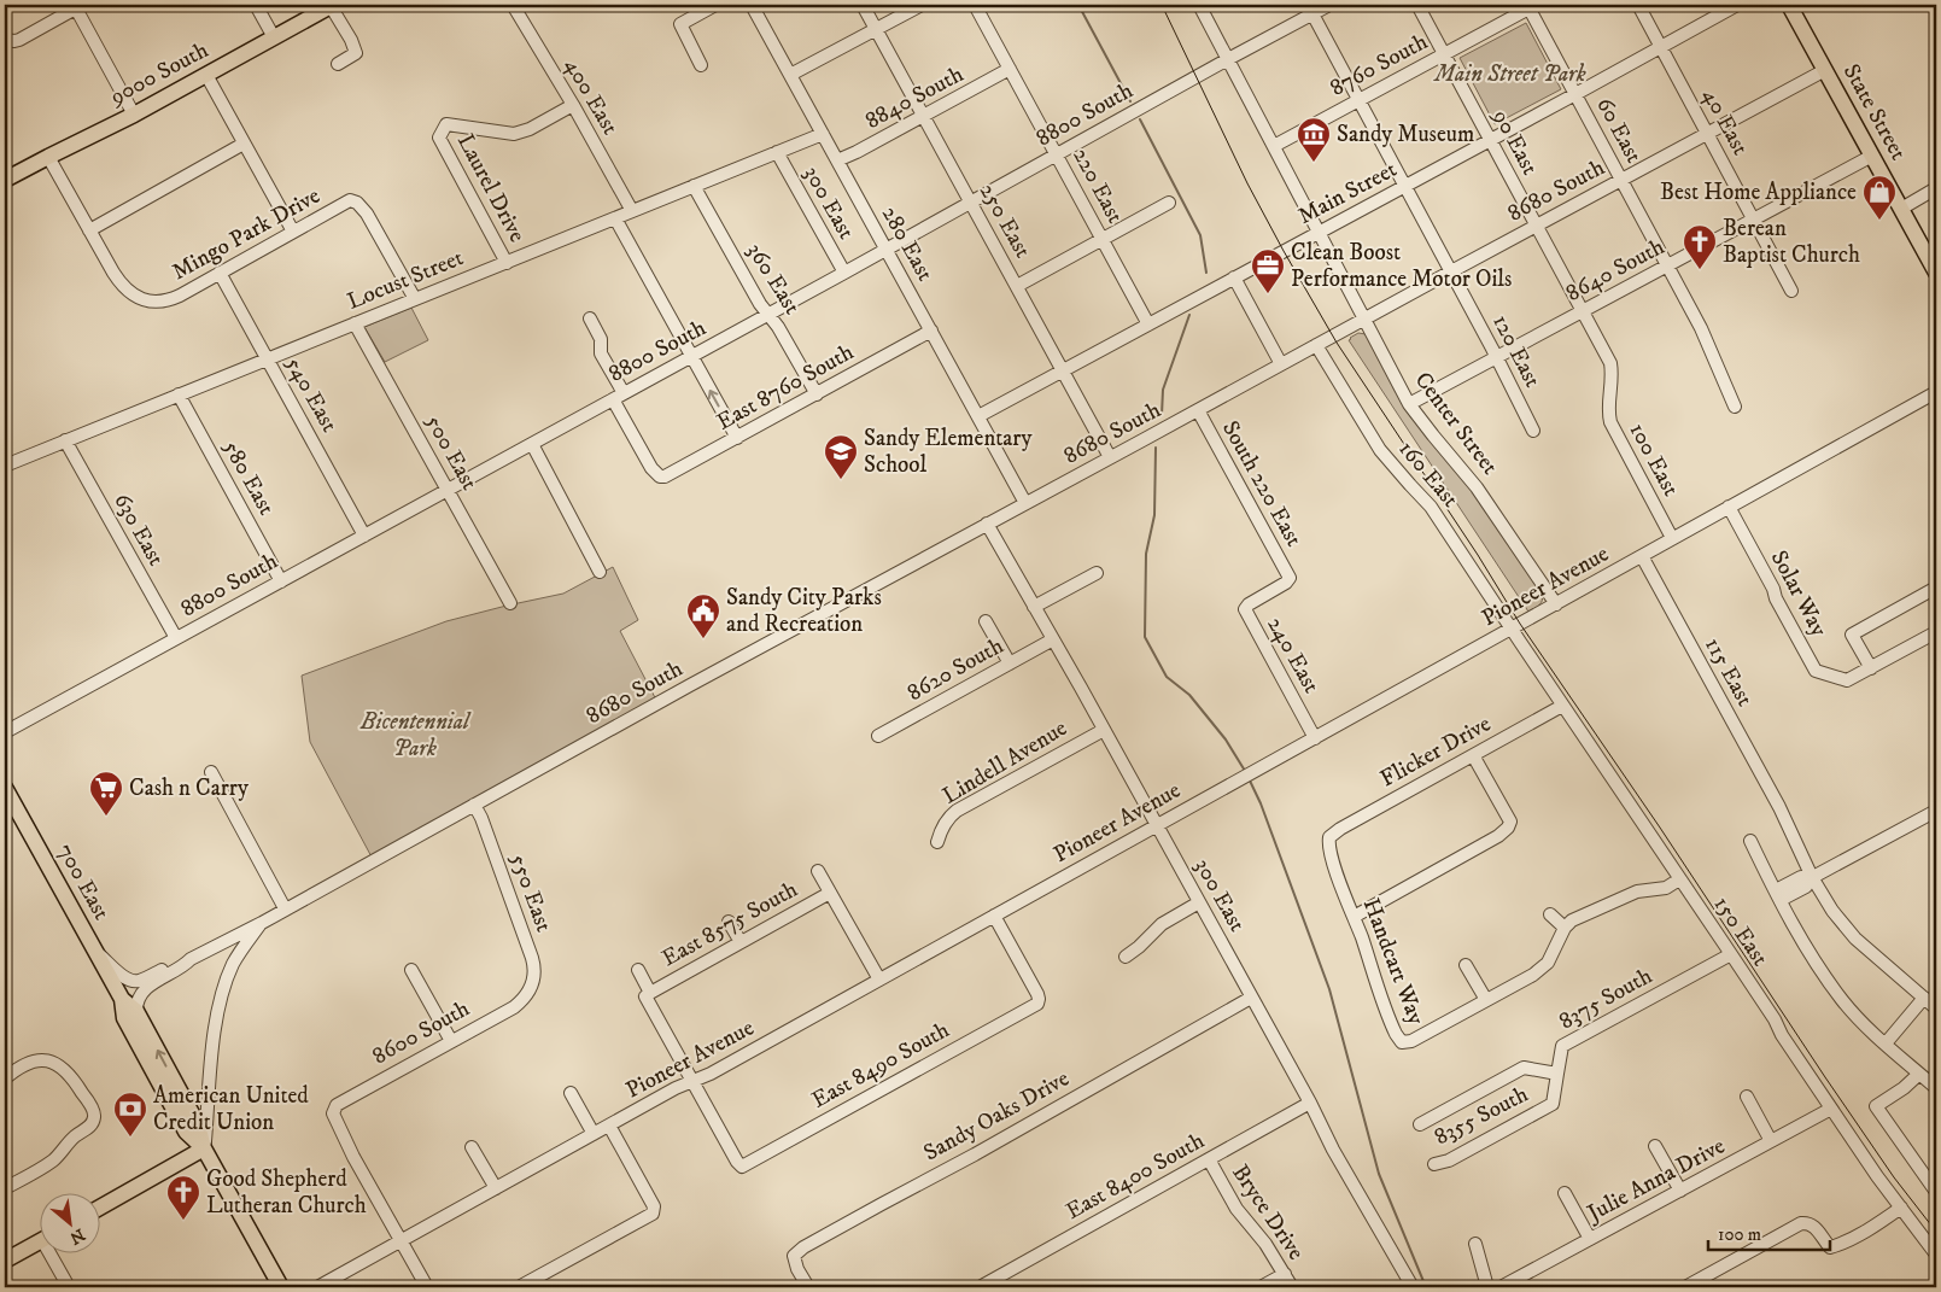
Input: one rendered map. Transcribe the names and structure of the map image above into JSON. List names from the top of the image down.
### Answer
{
  "streets": {
    "main road": ["9000 South", "State Street", "700 East"],
    "street": [
      "8760 South",
      "400 East",
      "8840 South",
      "8800 South",
      "40 East",
      "60 East",
      "90 East",
      "220 East",
      "Laurel Drive",
      "8680 South",
      "Main Street",
      "300 East",
      "250 East",
      "Mingo Park Drive",
      "280 East",
      "8640 South",
      "360 East",
      "Locust Street",
      "120 East",
      "East 8760 South",
      "540 East",
      "Center Street",
      "500 East",
      "100 East",
      "160 East",
      "580 East",
      "South 220 East",
      "630 East",
      "Pioneer Avenue",
      "Solar Way",
      "240 East",
      "8620 South",
      "115 East",
      "Flicker Drive",
      "Lindell Avenue",
      "550 East",
      "East 8575 South",
      "150 East",
      "Handcart Way",
      "8375 South",
      "8600 South",
      "East 8490 South",
      "Sandy Oaks Drive",
      "8355 South",
      "East 8400 South",
      "Julie Anna Drive",
      "Bryce Drive"
    ]
  },
  "crossings": [
    ["8760 South", "60 East"],
    ["8760 South", "90 East"],
    ["8760 South", "120 East"],
    ["8760 South", "Center Street"],
    ["9000 South", "Mingo Park Drive"],
    ["400 East", "Laurel Drive"],
    ["400 East", "Locust Street"],
    ["8840 South", "220 East"],
    ["8840 South", "250 East"],
    ["8840 South", "280 East"],
    ["State Street", "8680 South"],
    ["State Street", "8640 South"],
    ["8800 South", "220 East"],
    ["8800 South", "300 East"],
    ["8800 South", "250 East"],
    ["8800 South", "280 East"],
    ["8800 South", "360 East"],
    ["8800 South", "120 East"],
    ["8800 South", "East 8760 South"],
    ["8800 South", "540 East"],
    ["8800 South", "Center Street"],
    ["8800 South", "500 East"],
    ["8800 South", "580 East"],
    ["8800 South", "630 East"],
    ["40 East", "8680 South"],
    ["40 East", "Main Street"],
    ["40 East", "8640 South"],
    ["60 East", "8680 South"],
    ["60 East", "Main Street"],
    ["60 East", "8640 South"],
    ["90 East", "8680 South"],
    ["90 East", "Main Street"],
    ["90 East", "8640 South"],
    ["90 East", "100 East"],
    ["220 East", "Main Street"],
    ["Laurel Drive", "Locust Street"],
    ["8680 South", "300 East"],
    ["8680 South", "250 East"],
    ["8680 South", "280 East"],
    ["8680 South", "120 East"],
    ["8680 South", "Center Street"],
    ["8680 South", "160 East"],
    ["8680 South", "South 220 East"],
    ["8680 South", "550 East"],
    ["Main Street", "250 East"],
    ["Main Street", "280 East"],
    ["Main Street", "120 East"],
    ["Main Street", "Center Street"],
    ["300 East", "Locust Street"],
    ["300 East", "Pioneer Avenue"],
    ["300 East", "8620 South"],
    ["300 East", "Lindell Avenue"],
    ["300 East", "Sandy Oaks Drive"],
    ["300 East", "East 8400 South"],
    ["Mingo Park Drive", "Locust Street"],
    ["Mingo Park Drive", "540 East"],
    ["280 East", "Locust Street"],
    ["280 East", "East 8760 South"],
    ["8640 South", "120 East"],
    ["8640 South", "Center Street"],
    ["360 East", "Locust Street"],
    ["360 East", "East 8760 South"],
    ["Locust Street", "540 East"],
    ["Locust Street", "500 East"],
    ["Locust Street", "580 East"],
    ["Locust Street", "630 East"],
    ["Center Street", "Pioneer Avenue"],
    ["100 East", "Pioneer Avenue"],
    ["160 East", "Pioneer Avenue"],
    ["160 East", "150 East"],
    ["South 220 East", "240 East"],
    ["Pioneer Avenue", "Solar Way"],
    ["Pioneer Avenue", "240 East"],
    ["Pioneer Avenue", "115 East"],
    ["Pioneer Avenue", "150 East"],
    ["Pioneer Avenue", "8600 South"],
    ["Pioneer Avenue", "East 8490 South"],
    ["Flicker Drive", "150 East"],
    ["Flicker Drive", "Handcart Way"],
    ["550 East", "8600 South"],
    ["150 East", "8375 South"],
    ["150 East", "Julie Anna Drive"],
    ["8375 South", "8355 South"],
    ["East 8400 South", "Bryce Drive"]
  ],
  "parks": ["Main Street Park", "Bicentennial Park"],
  "places": {
    "museum": ["Sandy Museum"],
    "shop": ["Best Home Appliance"],
    "church": ["Berean Baptist Church", "Good Shepherd Lutheran Church"],
    "office": ["Clean Boost Performance Motor Oils"],
    "school or university": ["Sandy Elementary School"],
    "public building": ["Sandy City Parks and Recreation"],
    "supermarket": ["Cash n Carry"],
    "bank": ["American United Credit Union"]
  },
  "scale_bar": "100 m",
  "north": "bottom right"
}
